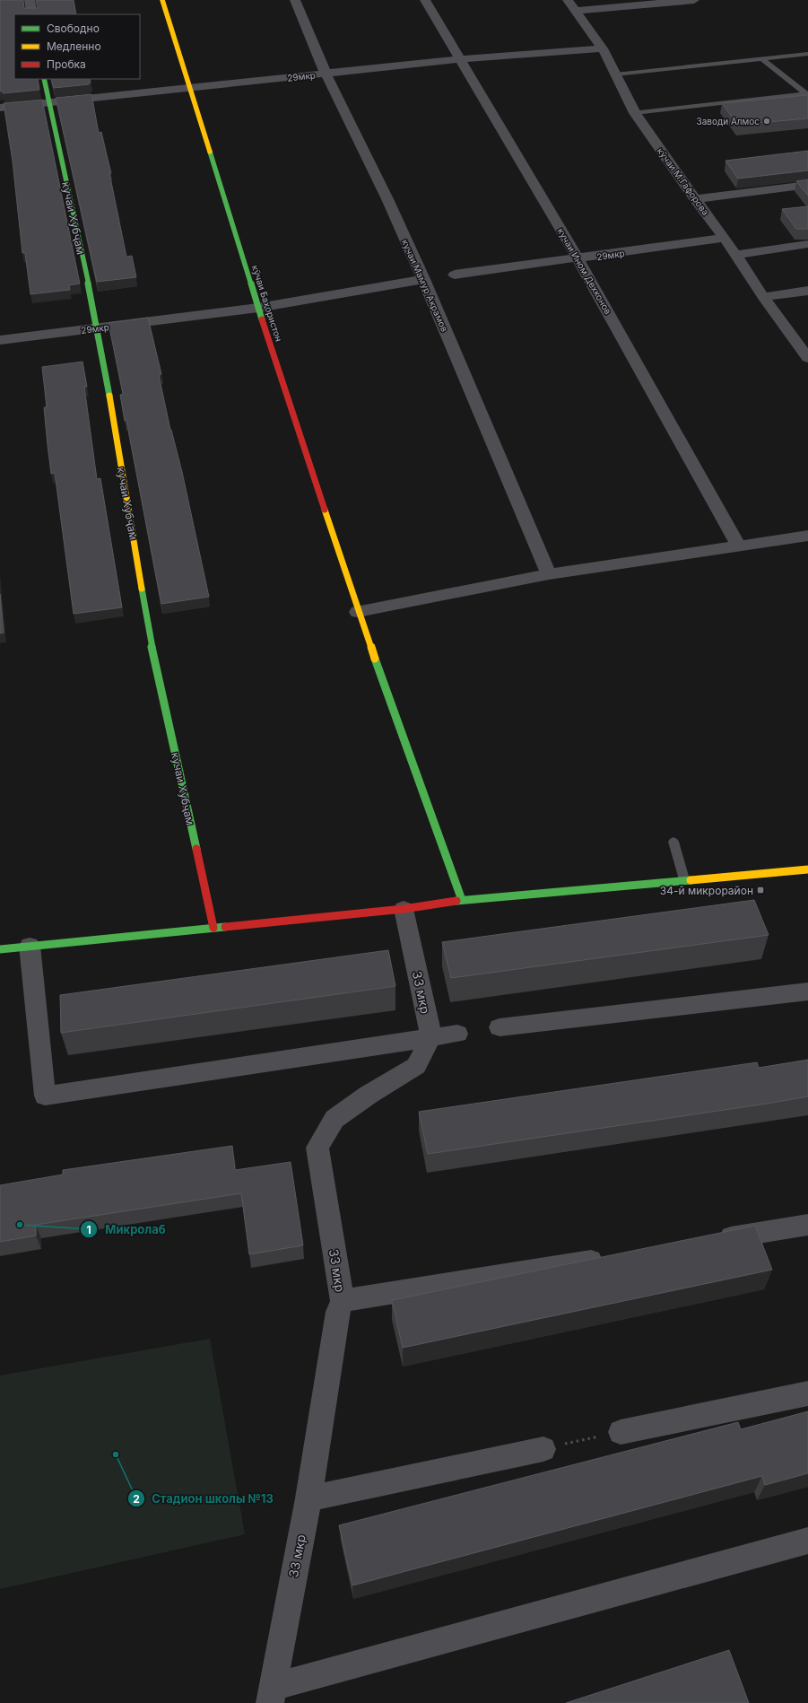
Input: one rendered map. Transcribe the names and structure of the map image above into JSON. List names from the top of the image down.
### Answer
{
  "streets": {
    "street": [
      "29мкр",
      "кӯчаи М.Гафорова",
      "кучаи Хубҷам",
      "кучаи Ином Дехконов",
      "кучаи Мамур Акрамов",
      "кӯчаи Баҳористон",
      "33 мкр"
    ]
  },
  "crossings": [
    ["29мкр", "кӯчаи М.Гафорова"],
    ["29мкр", "кучаи Хубҷам"],
    ["29мкр", "кучаи Ином Дехконов"],
    ["29мкр", "кучаи Мамур Акрамов"],
    ["29мкр", "кӯчаи Баҳористон"]
  ],
  "places": {
    "other": ["Заводи Алмос", "Микролаб", "Стадион школы №13"],
    "transit": ["34-й микрорайон"]
  },
  "legend": ["Свободно", "Медленно", "Пробка"]
}
